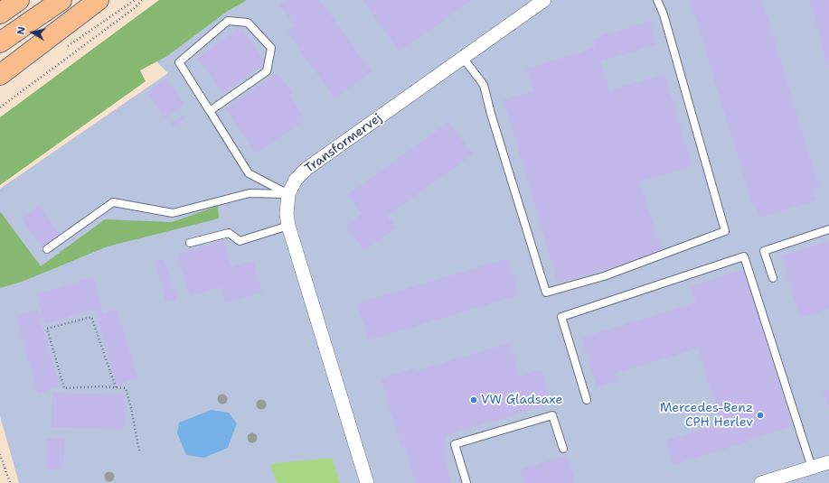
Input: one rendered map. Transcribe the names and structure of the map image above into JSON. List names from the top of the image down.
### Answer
{
  "streets": {
    "street": ["Transformervej"]
  },
  "places": ["VW Gladsaxe", "Mercedes-Benz CPH Herlev"],
  "north": "left"
}
